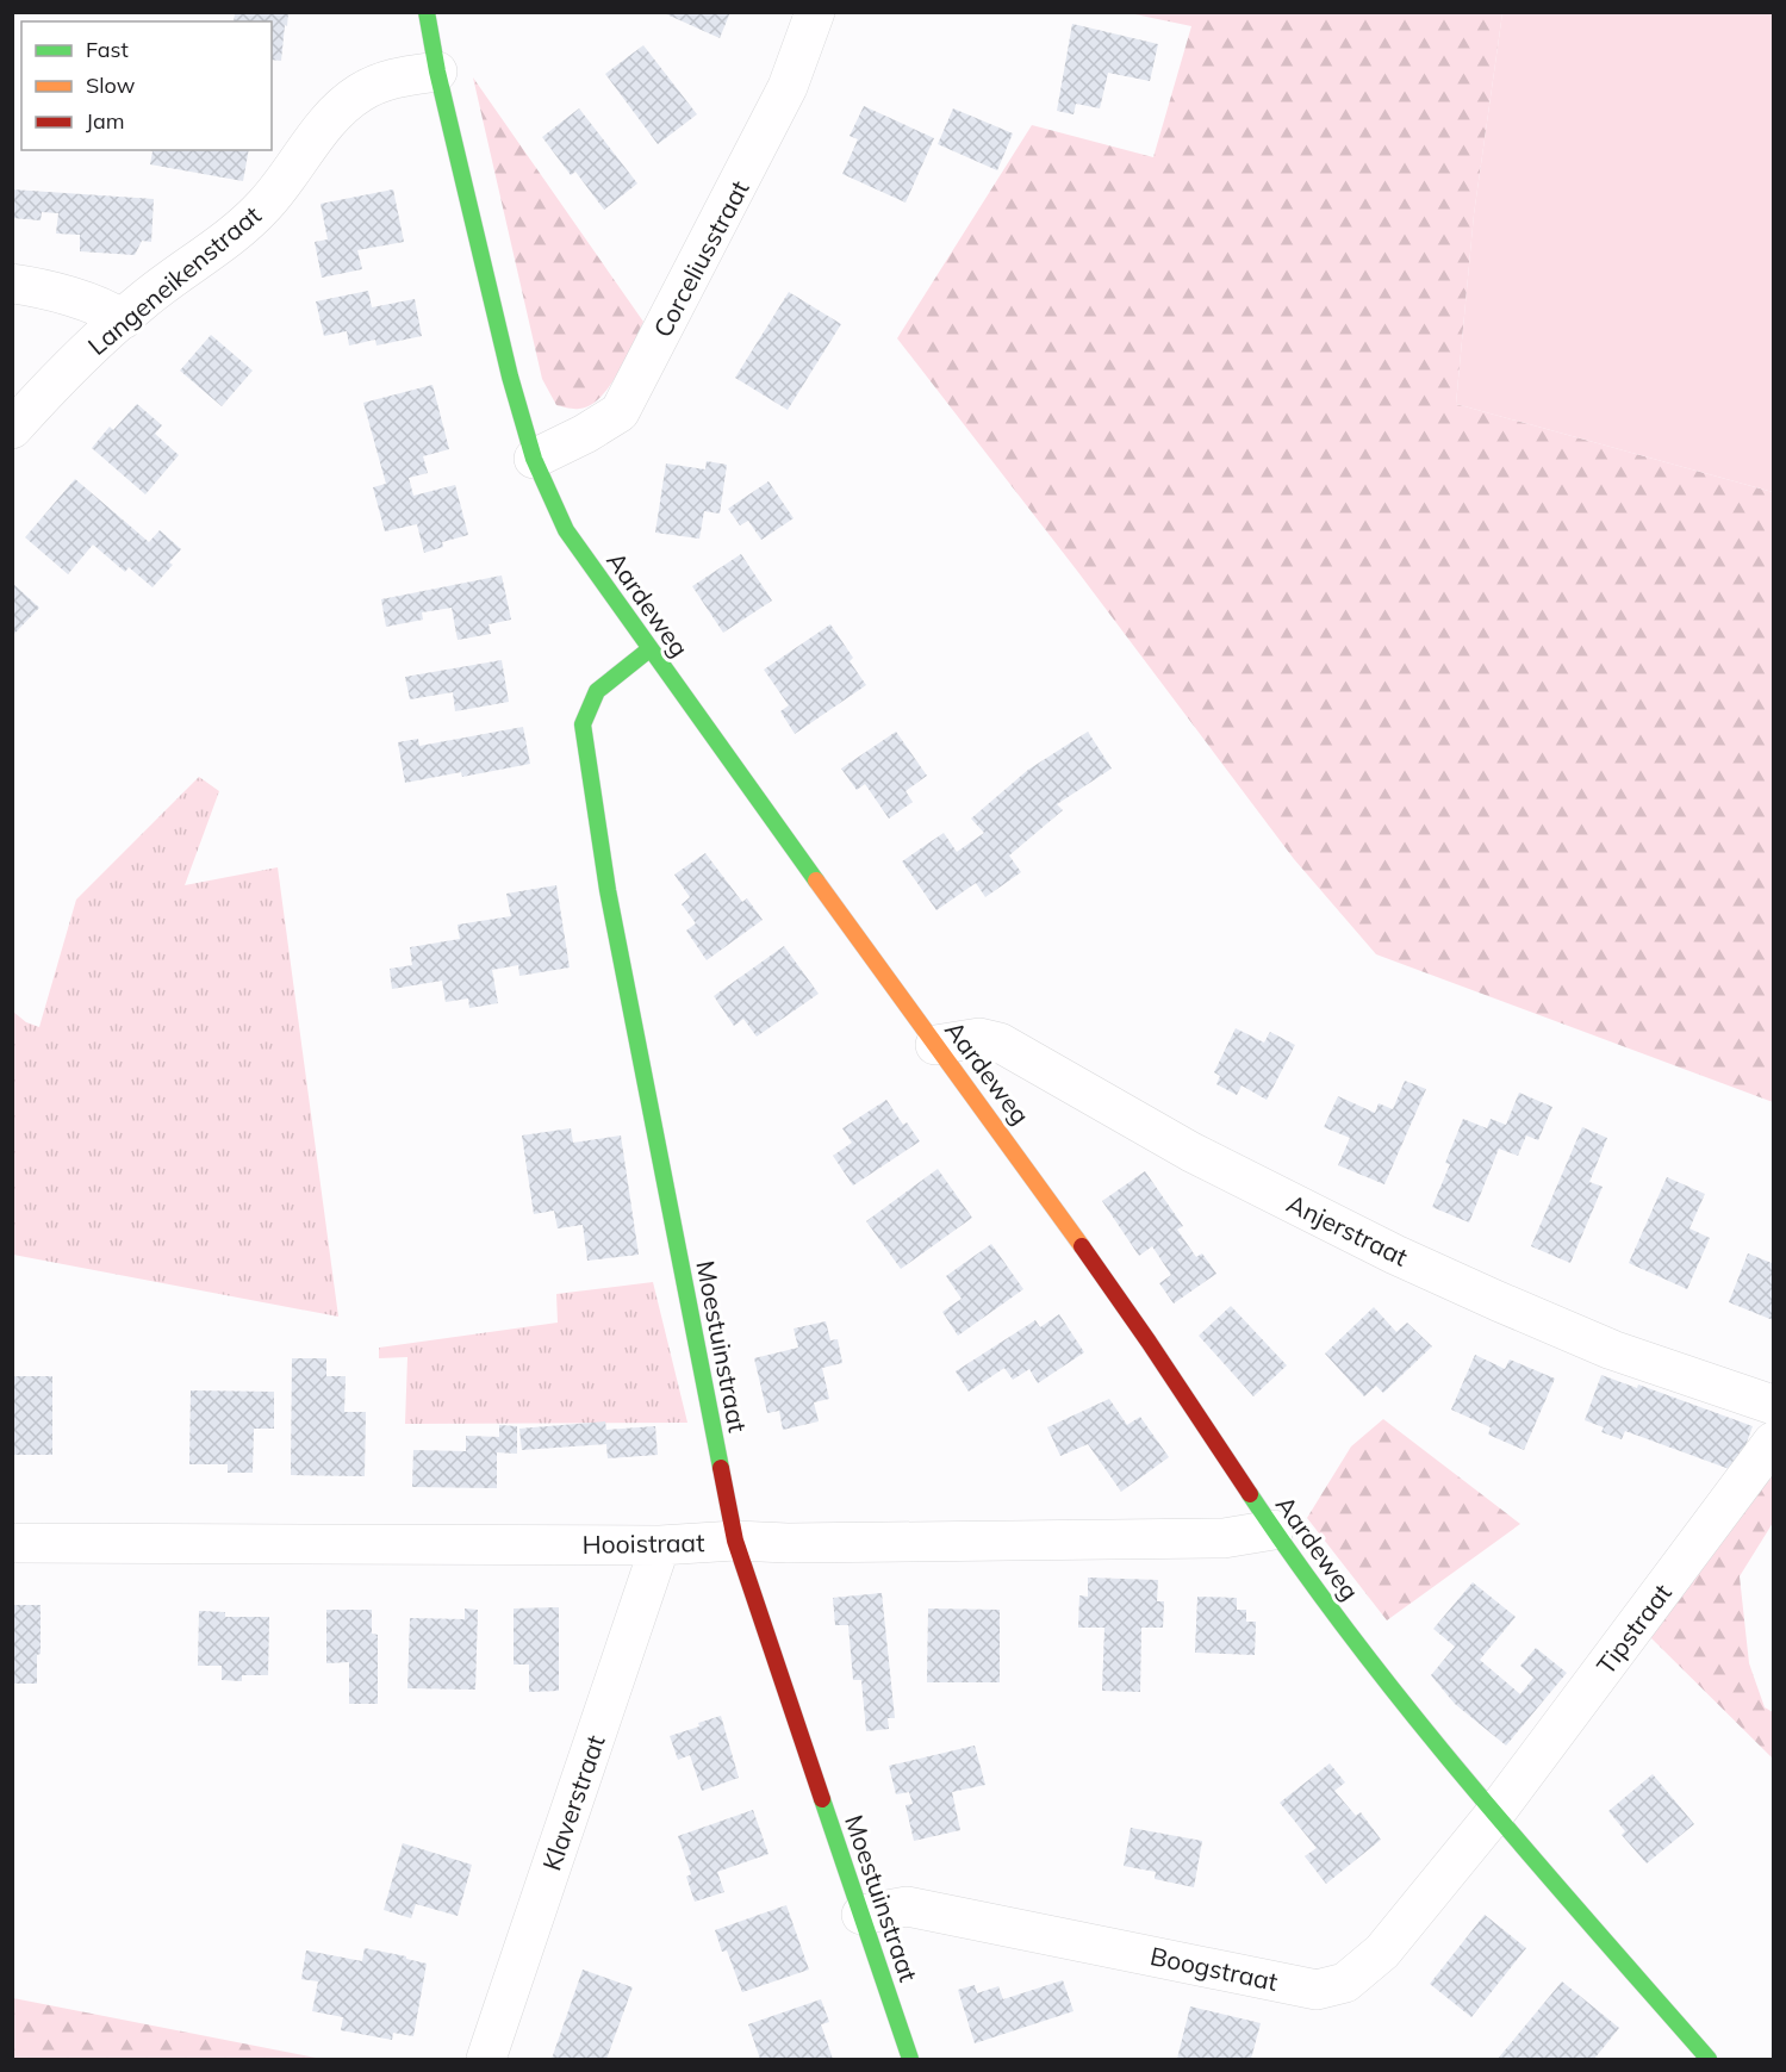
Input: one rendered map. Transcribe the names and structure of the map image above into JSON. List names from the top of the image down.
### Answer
{
  "streets": {
    "street": [
      "Corceliusstraat",
      "Langeneikenstraat",
      "Aardeweg",
      "Anjerstraat",
      "Moestuinstraat",
      "Hooistraat",
      "Tipstraat",
      "Klaverstraat",
      "Boogstraat"
    ]
  },
  "crossings": [
    ["Corceliusstraat", "Aardeweg"],
    ["Langeneikenstraat", "Aardeweg"],
    ["Aardeweg", "Anjerstraat"],
    ["Aardeweg", "Moestuinstraat"],
    ["Aardeweg", "Hooistraat"],
    ["Aardeweg", "Tipstraat"],
    ["Aardeweg", "Boogstraat"],
    ["Moestuinstraat", "Hooistraat"],
    ["Moestuinstraat", "Boogstraat"],
    ["Hooistraat", "Klaverstraat"],
    ["Tipstraat", "Boogstraat"]
  ],
  "legend": ["Fast", "Slow", "Jam"]
}
